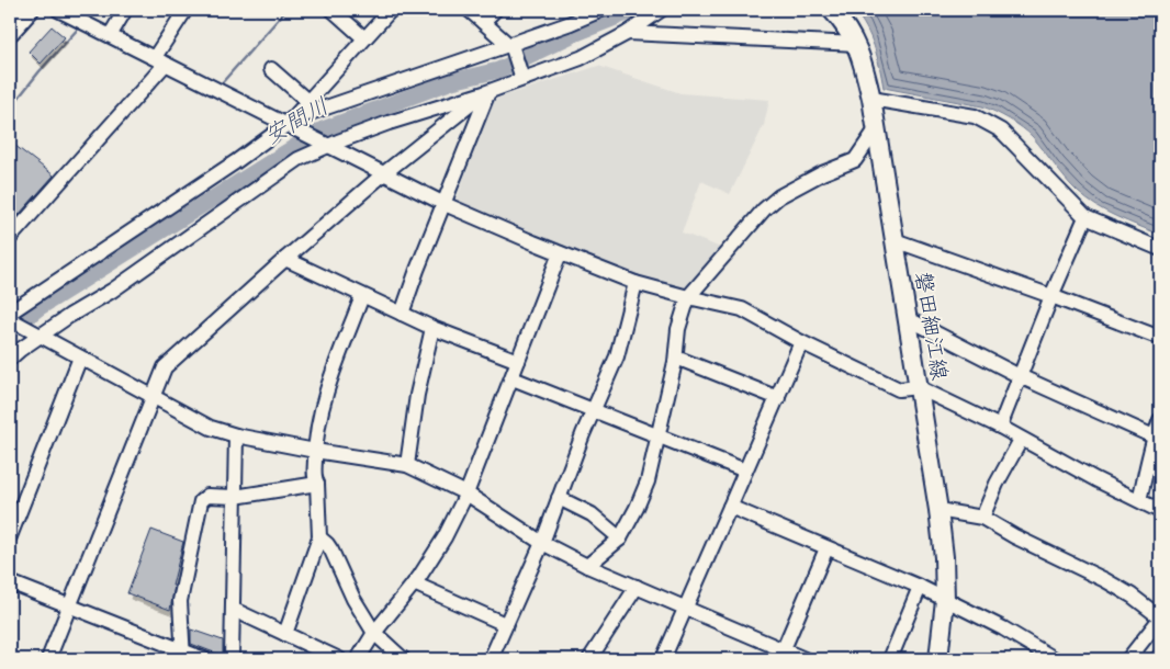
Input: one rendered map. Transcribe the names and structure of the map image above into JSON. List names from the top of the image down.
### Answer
{
  "streets": {
    "main road": ["磐田細江線"]
  },
  "water": ["安間川"]
}
